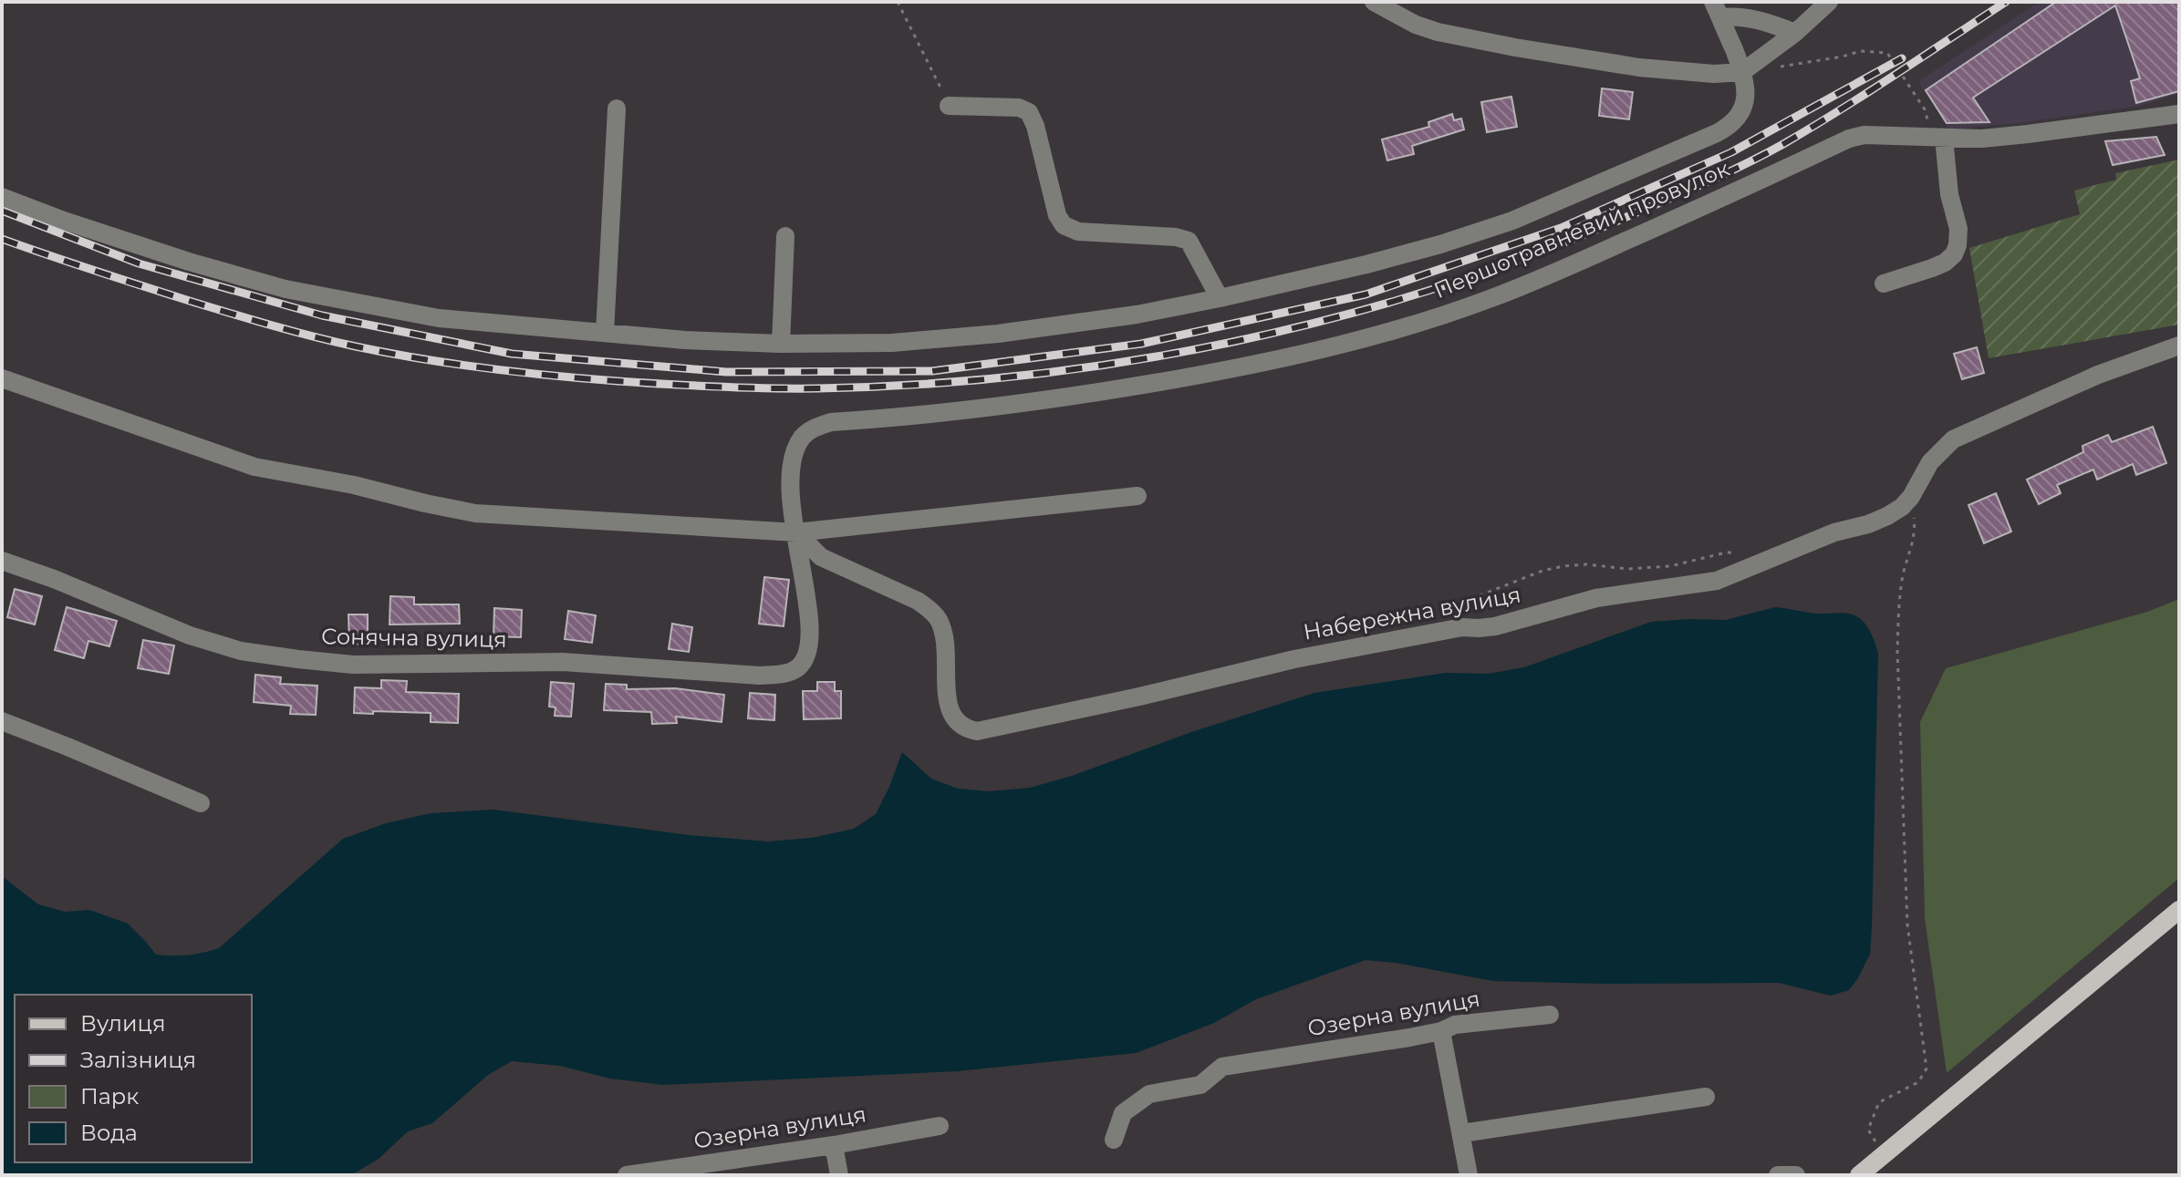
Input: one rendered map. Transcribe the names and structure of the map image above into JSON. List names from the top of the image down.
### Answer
{
  "streets": {
    "street": [
      "Першотравневий провулок",
      "Набережна вулиця",
      "Сонячна вулиця",
      "Озерна вулиця"
    ]
  },
  "crossings": [
    ["Першотравневий провулок", "Набережна вулиця"],
    ["Першотравневий провулок", "Сонячна вулиця"],
    ["Набережна вулиця", "Сонячна вулиця"]
  ],
  "legend": [
    "Вулиця",
    "Залізниця",
    "Парк",
    "Вода"
  ]
}
